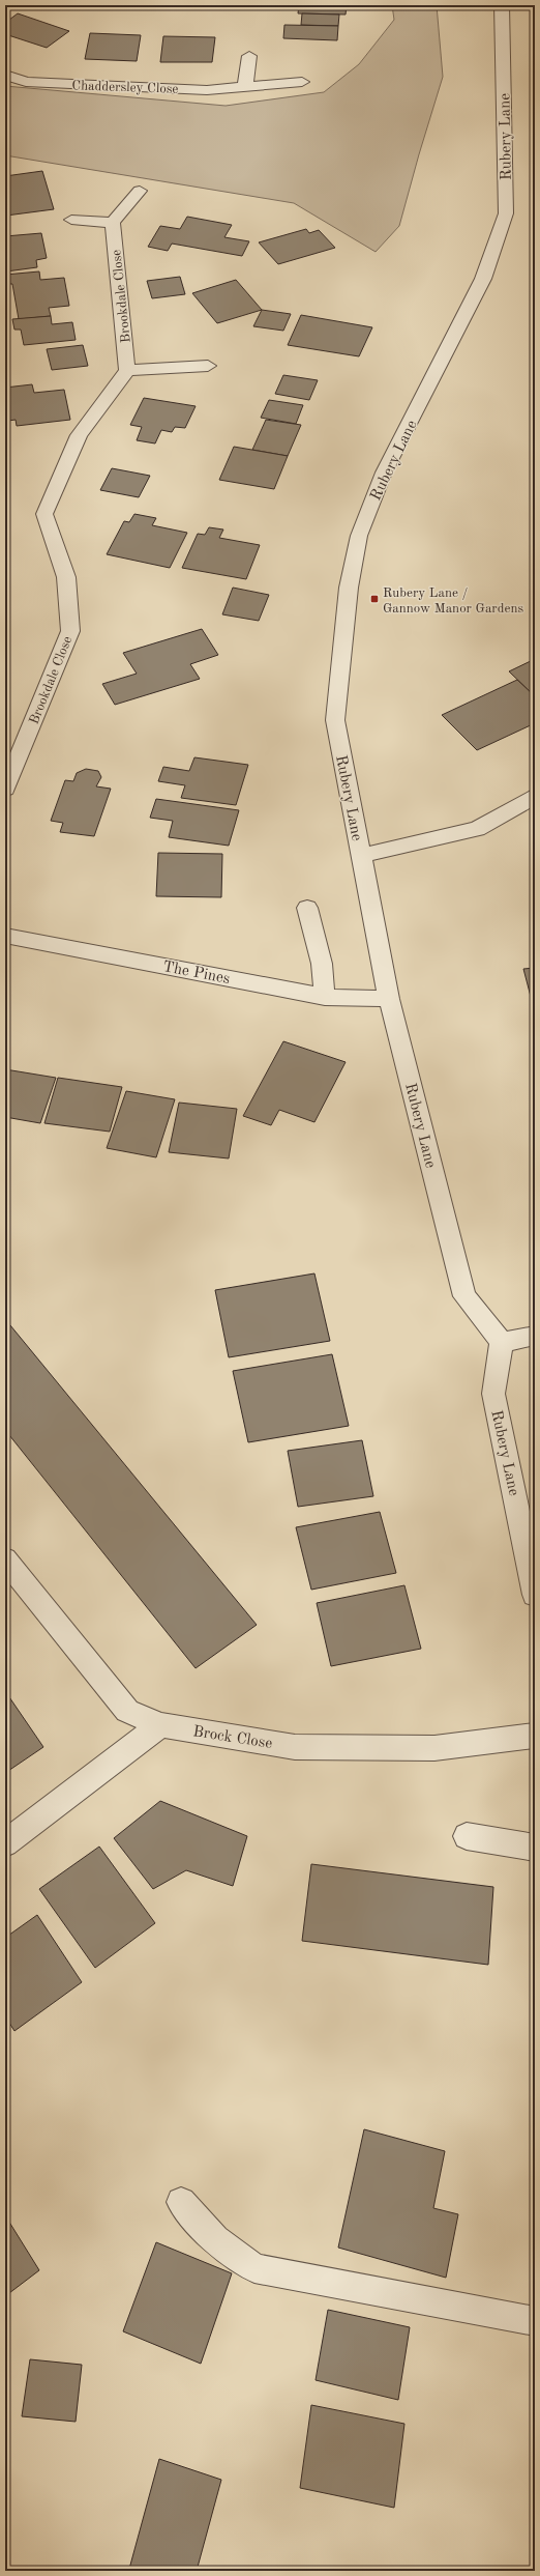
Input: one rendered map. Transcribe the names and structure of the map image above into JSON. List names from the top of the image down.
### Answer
{
  "streets": {
    "street": [
      "Chaddersley Close",
      "Rubery Lane",
      "Brookdale Close",
      "The Pines",
      "Brock Close"
    ]
  },
  "crossings": [
    ["Rubery Lane", "The Pines"]
  ],
  "places": {
    "transit": ["Rubery Lane / Gannow Manor Gardens"]
  }
}
